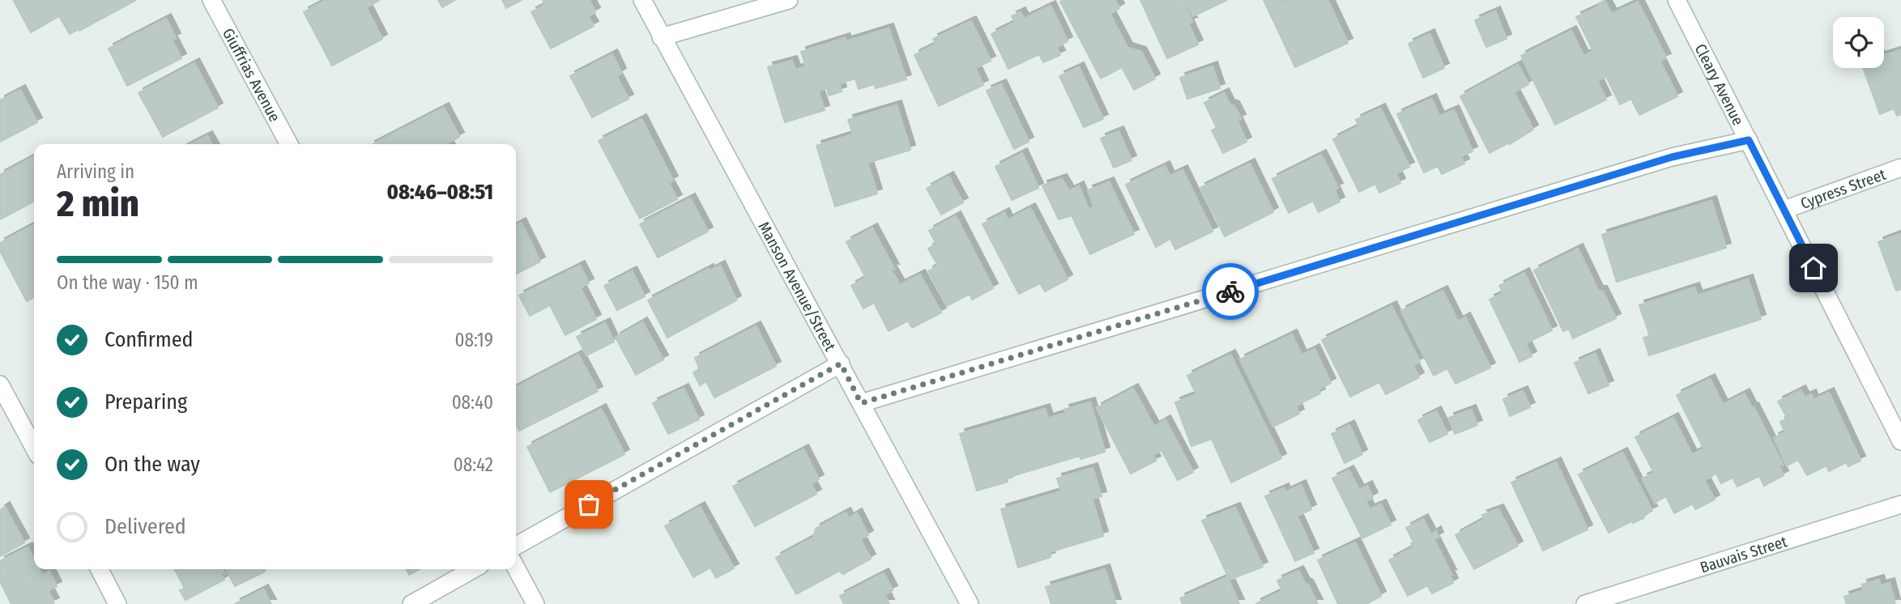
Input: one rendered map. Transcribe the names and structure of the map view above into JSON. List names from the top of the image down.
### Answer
{
  "streets": {
    "street": [
      "Giuffrias Avenue",
      "Cleary Avenue",
      "Cypress Street",
      "Manson Avenue/Street",
      "Bauvais Street"
    ]
  },
  "crossings": [
    ["Cleary Avenue", "Cypress Street"]
  ],
  "page": {
    "heading": ["2 min", "Arriving in", "08:46–08:51"],
    "bar": "On the way · 150 m",
    "list": [
      ["Confirmed", "08:19"],
      ["Preparing", "08:40"],
      ["On the way", "08:42"],
      "Delivered"
    ]
  }
}
